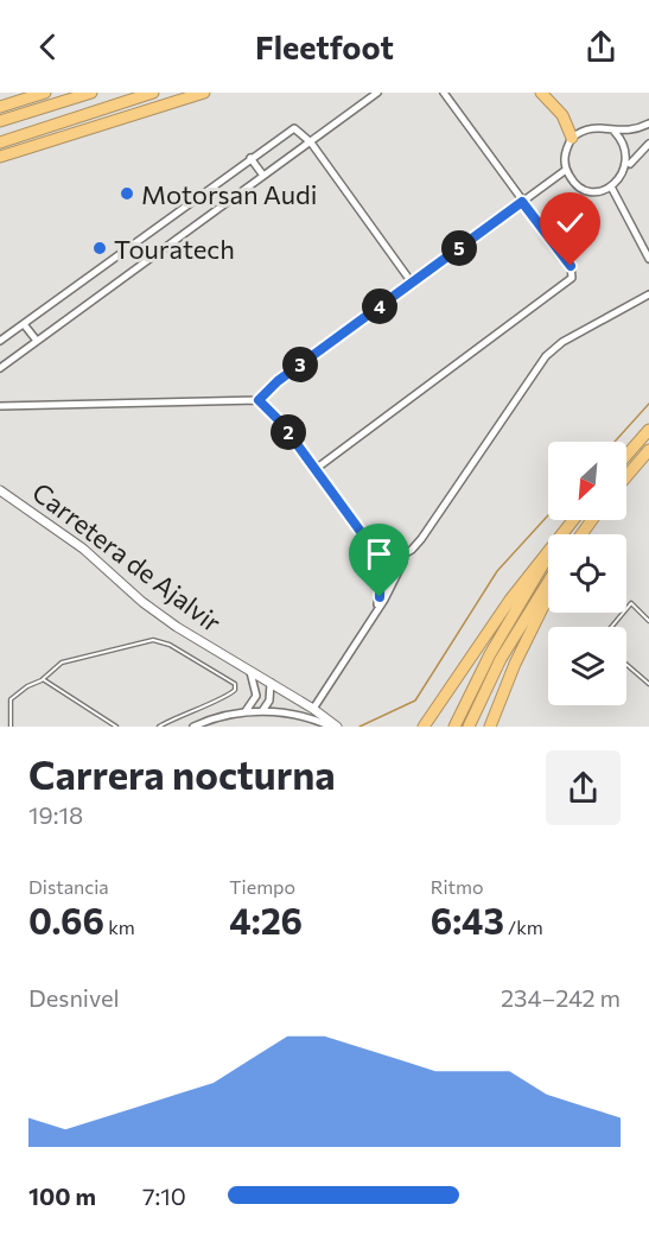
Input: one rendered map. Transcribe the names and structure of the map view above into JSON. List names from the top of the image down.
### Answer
{
  "streets": {
    "street": ["Carretera de Ajalvir"]
  },
  "places": ["Motorsan Audi", "Touratech"],
  "north": "bottom left",
  "page": {
    "header": "Fleetfoot",
    "pins": [
      "5",
      "4",
      "3",
      "2"
    ],
    "heading": ["Carrera nocturna", "19:18"],
    "stats": [
      ["Distancia", "0.66 km"],
      ["Tiempo", "4:26"],
      ["Ritmo", "6:43 /km"]
    ],
    "chart": ["Desnivel", "234–242 m"],
    "list": [
      {
        "name": "100 m",
        "note": "7:10"
      }
    ]
  }
}
